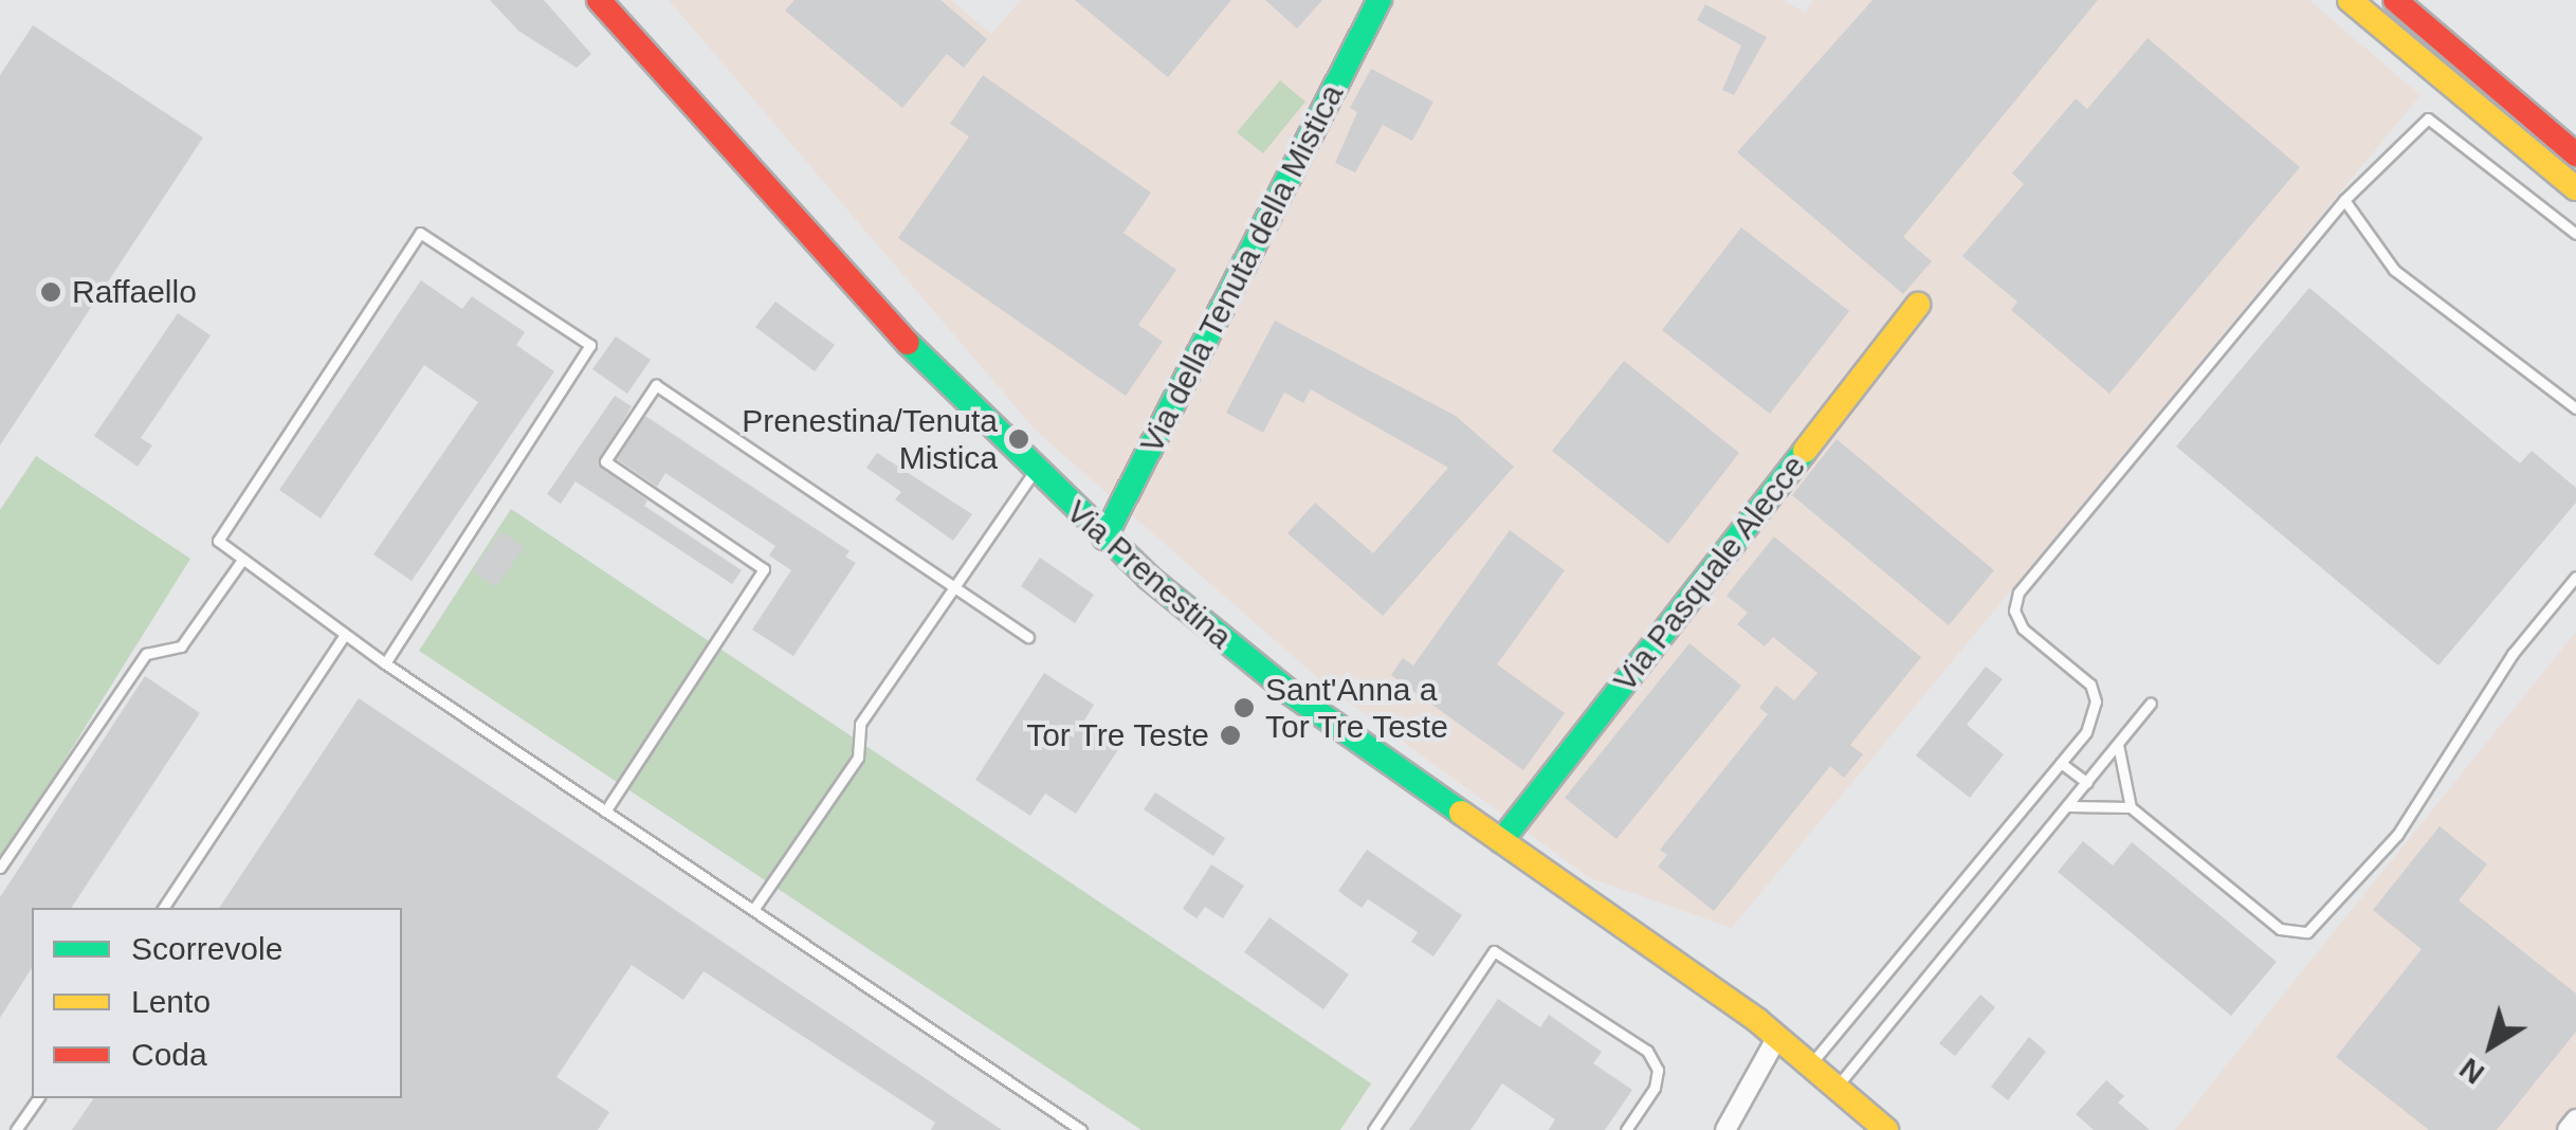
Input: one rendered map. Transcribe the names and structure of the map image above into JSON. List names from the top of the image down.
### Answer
{
  "streets": {
    "street": ["Via della Tenuta della Mistica", "Via Pasquale Alecce", "Via Prenestina"]
  },
  "crossings": [
    ["Via della Tenuta della Mistica", "Via Prenestina"],
    ["Via Pasquale Alecce", "Via Prenestina"]
  ],
  "places": [
    "Raffaello",
    "Prenestina/Tenuta Mistica",
    "Sant'Anna a Tor Tre Teste",
    "Tor Tre Teste"
  ],
  "legend": ["Scorrevole", "Lento", "Coda"],
  "north": "bottom left"
}
